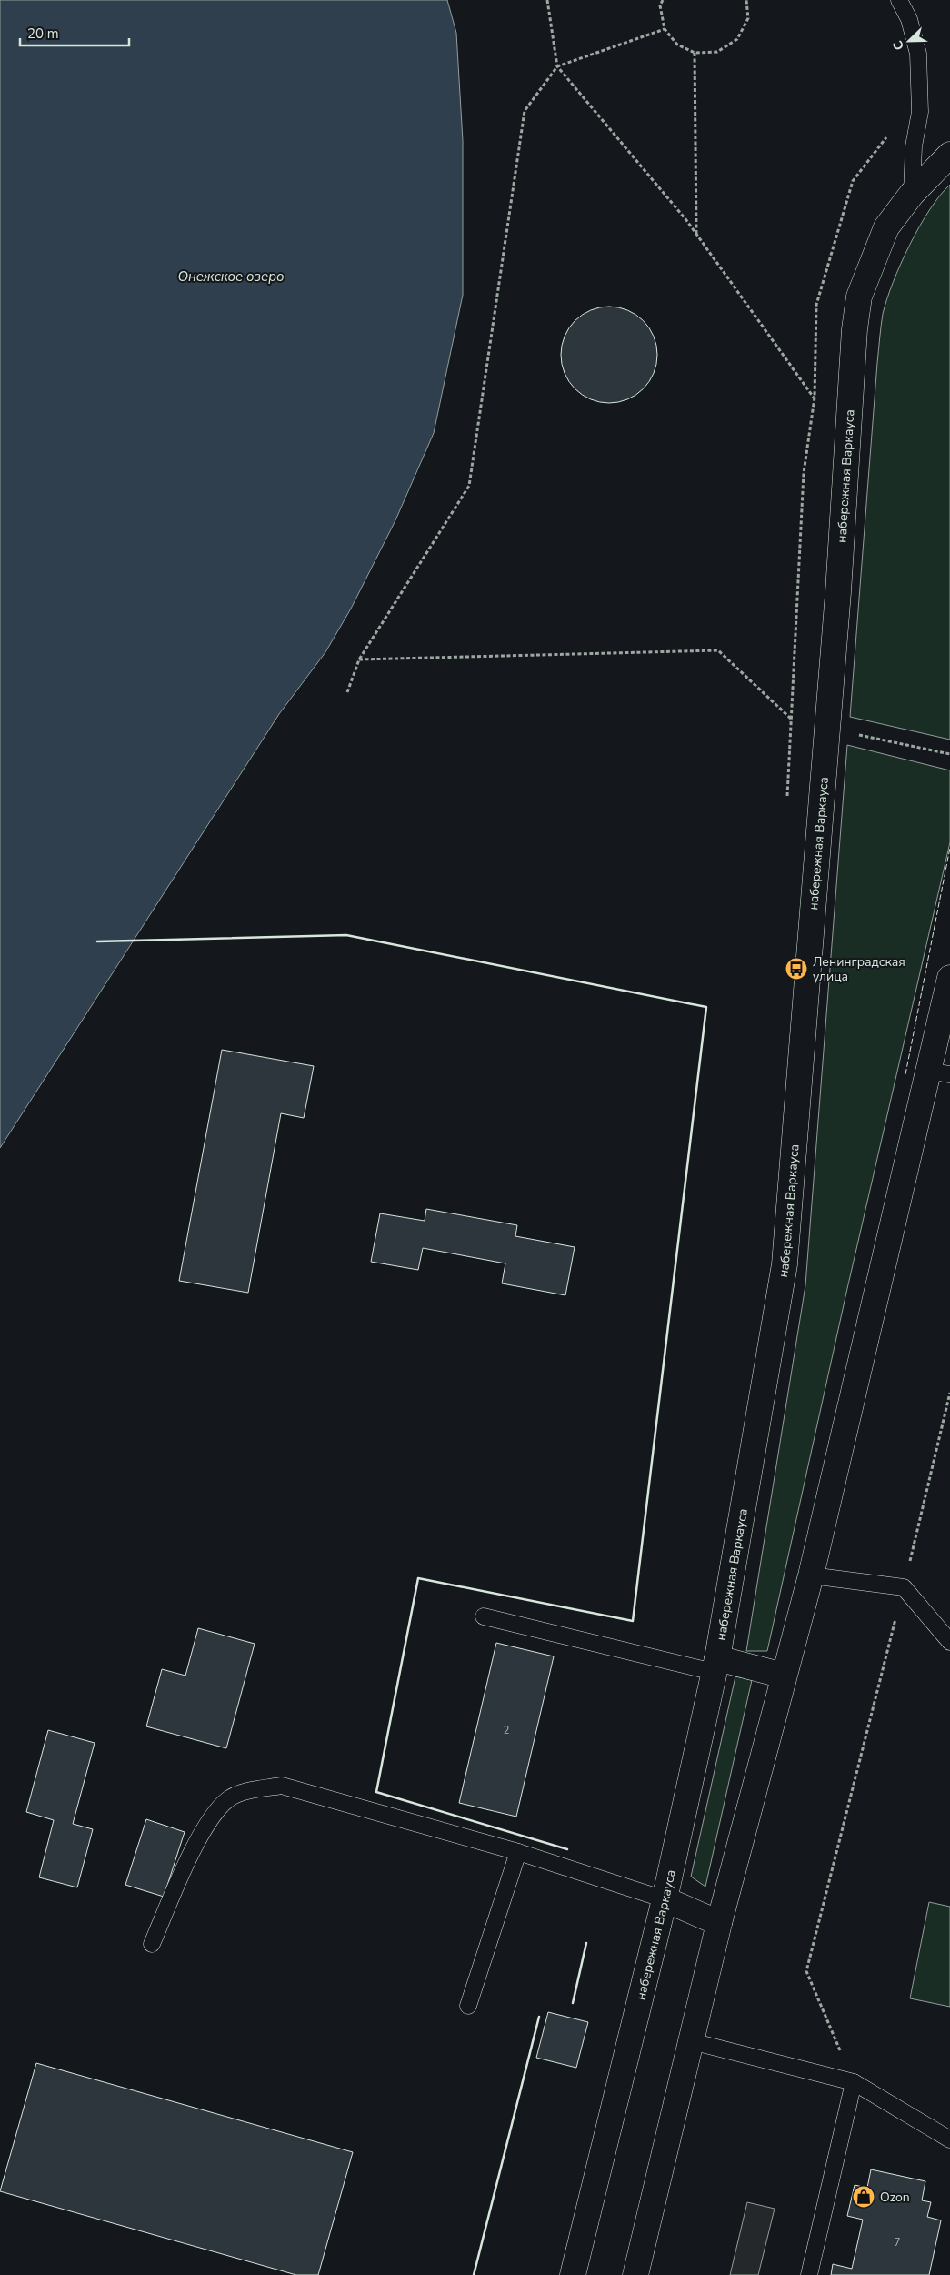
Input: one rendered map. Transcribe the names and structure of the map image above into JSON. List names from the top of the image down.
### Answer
{
  "streets": {
    "main road": ["набережная Варкауса"]
  },
  "water": ["Онежское озеро"],
  "places": {
    "bus stop": ["Ленинградская улица"],
    "shop": ["Ozon"]
  },
  "house_numbers": ["2", "7"],
  "scale_bar": "20 m",
  "north": "bottom left"
}
